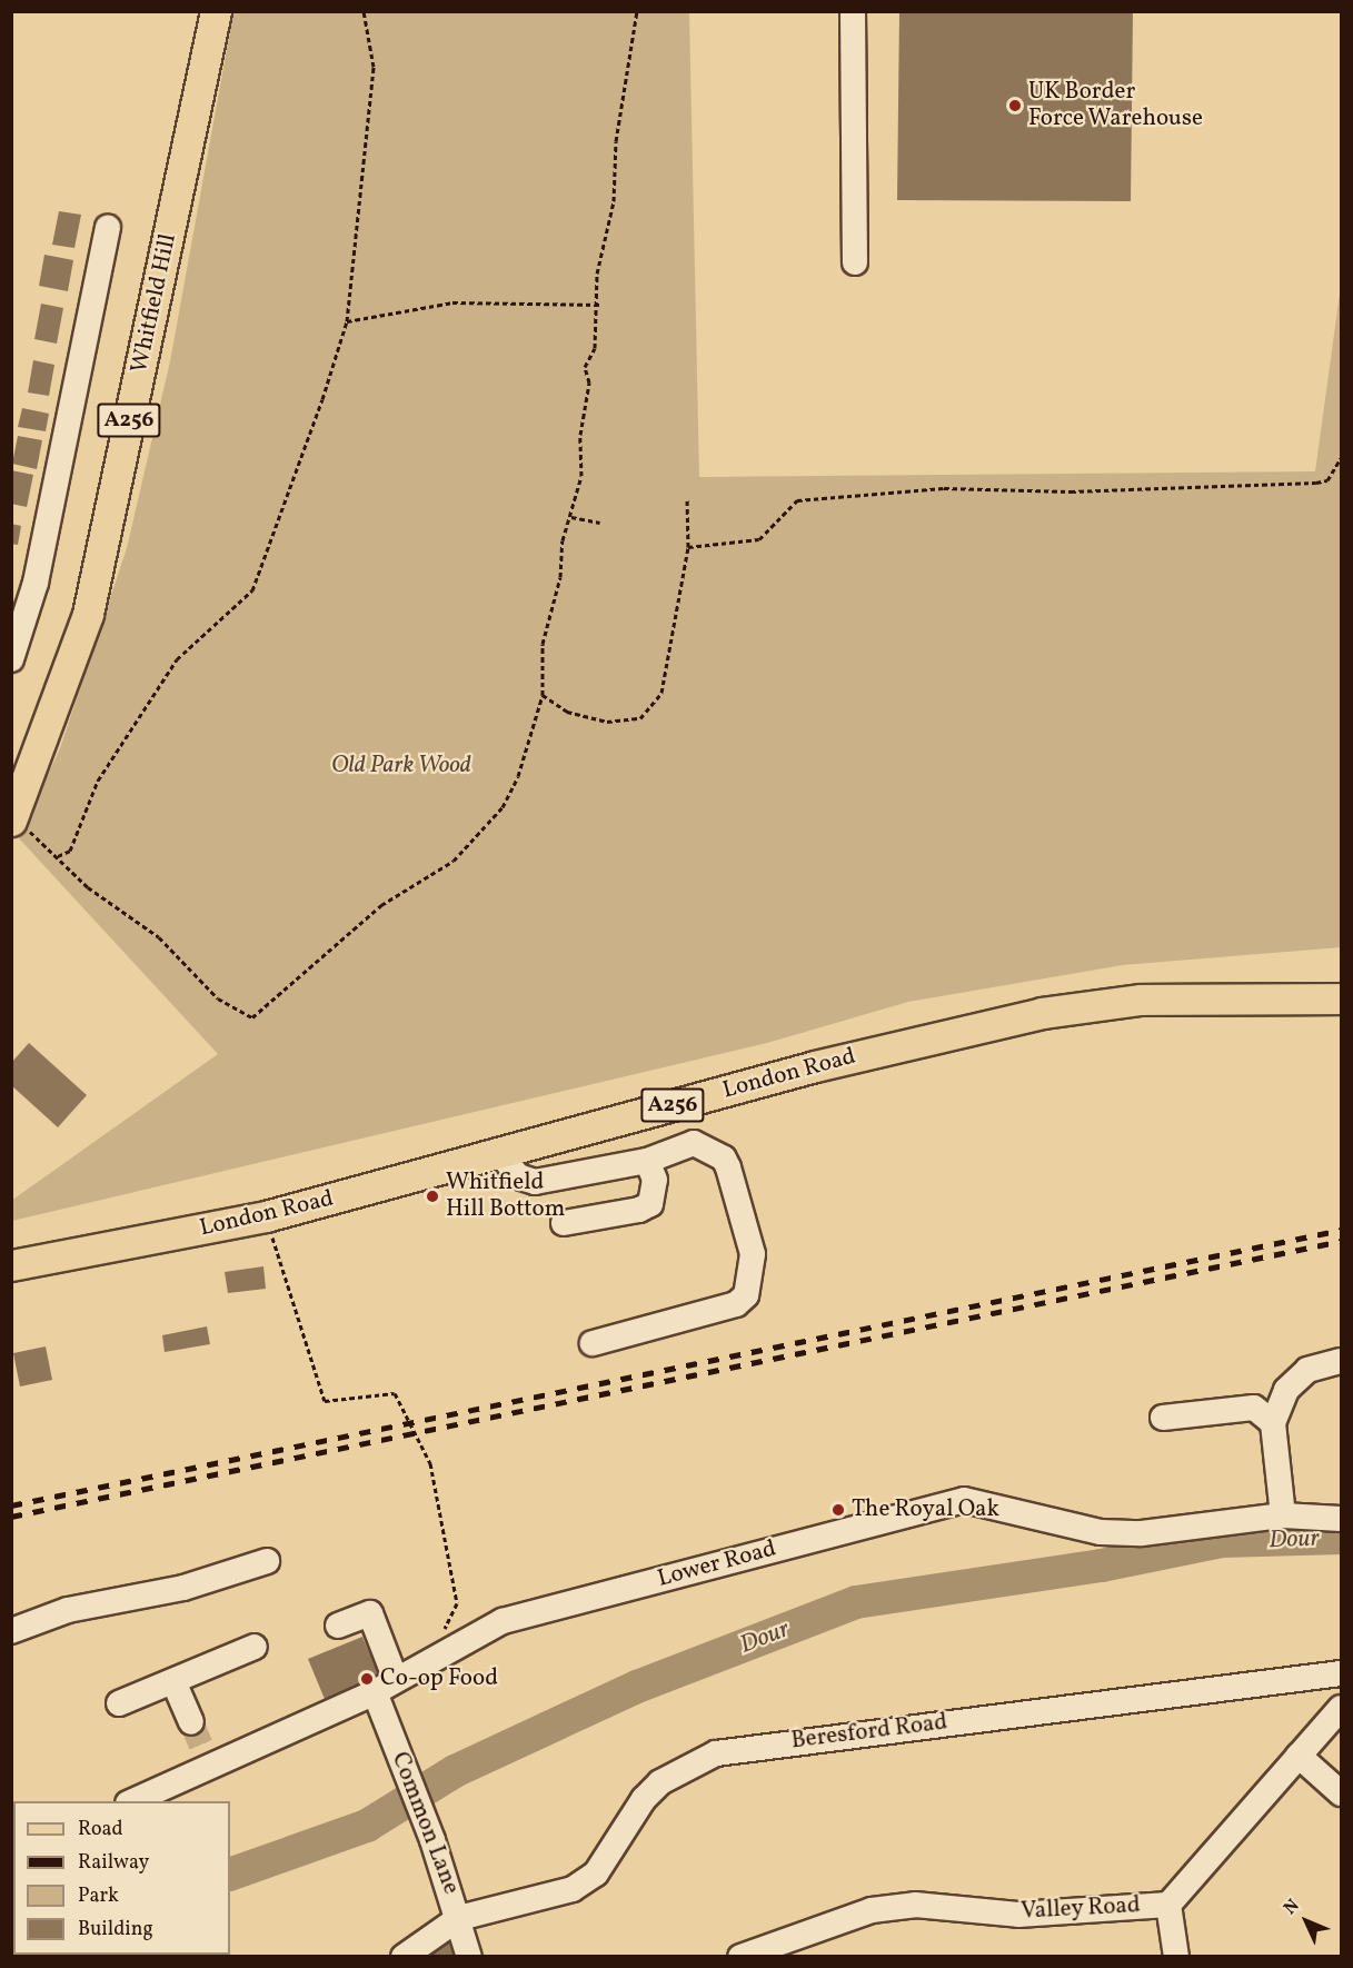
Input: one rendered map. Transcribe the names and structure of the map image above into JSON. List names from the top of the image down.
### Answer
{
  "streets": {
    "main road": ["Whitfield Hill", "A256", "London Road"],
    "street": [
      "Lower Road",
      "Beresford Road",
      "Common Lane",
      "Valley Road"
    ]
  },
  "crossings": [
    ["Lower Road", "Common Lane"],
    ["Beresford Road", "Common Lane"]
  ],
  "water": ["Dour"],
  "parks": ["Old Park Wood"],
  "places": [
    "UK Border Force Warehouse",
    "Whitfield Hill Bottom",
    "The Royal Oak",
    "Co-op Food"
  ],
  "legend": [
    "Road",
    "Railway",
    "Park",
    "Building"
  ],
  "north": "top left"
}
